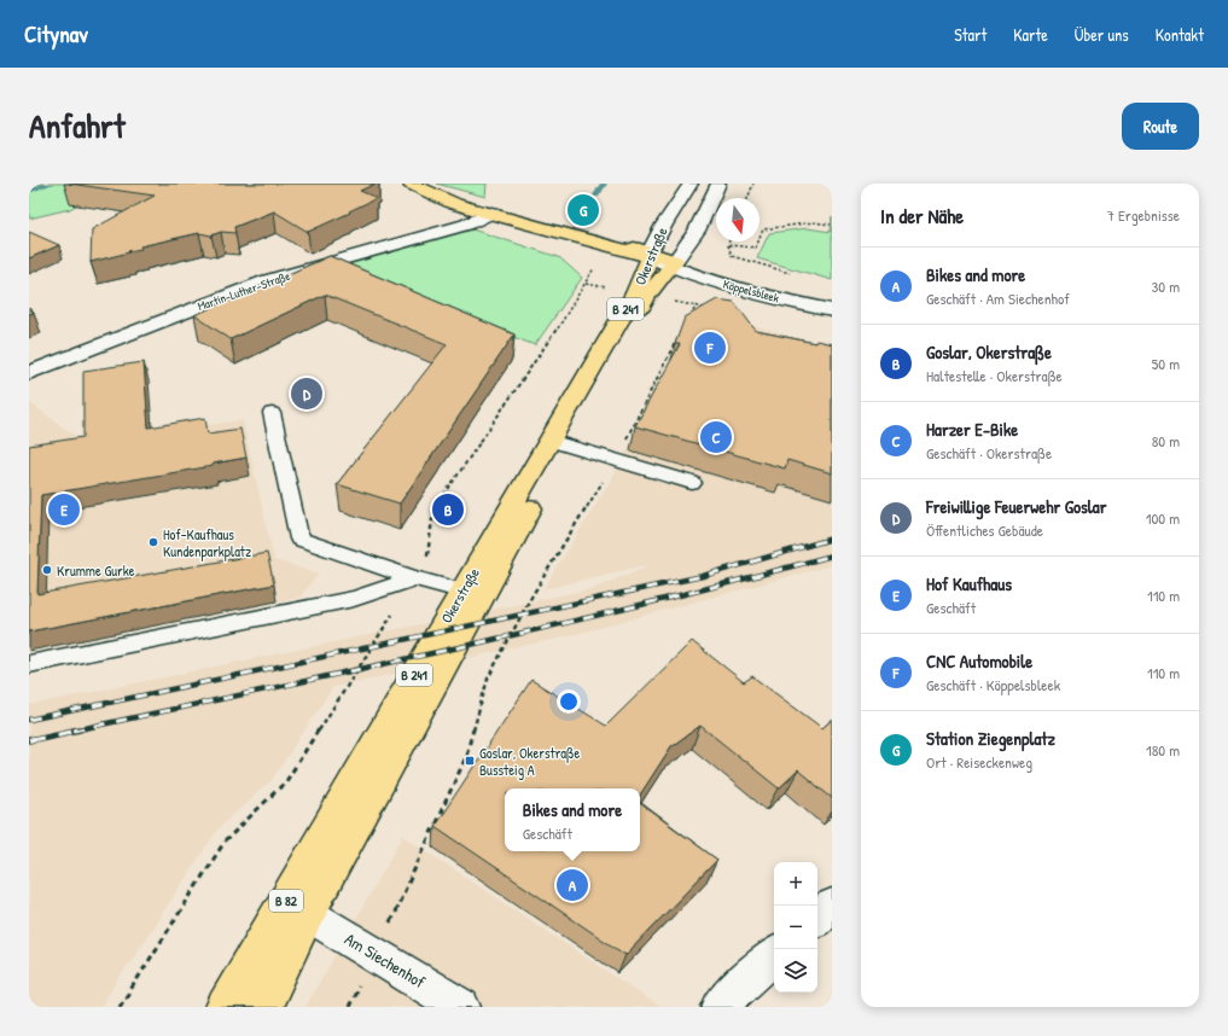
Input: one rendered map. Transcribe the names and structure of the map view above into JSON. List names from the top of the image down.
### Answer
{
  "streets": {
    "main road": ["Okerstraße", "B 241", "B 82"],
    "street": ["Martin-Luther-Straße", "Köppelsbleek", "Am Siechenhof"]
  },
  "crossings": [
    ["Okerstraße", "Köppelsbleek"],
    ["Okerstraße", "Am Siechenhof"]
  ],
  "places": {
    "other": ["Hof-Kaufhaus Kundenparkplatz", "Krumme Gurke"],
    "transit": ["Goslar, Okerstraße Bussteig A"]
  },
  "north": "bottom",
  "page": {
    "header": "Citynav",
    "nav": [
      "Start",
      "Karte",
      "Über uns",
      "Kontakt"
    ],
    "title": "Anfahrt",
    "buttons": "Route",
    "heading": ["In der Nähe", "7 Ergebnisse"],
    "pins": [
      "G",
      "F",
      "D",
      "C",
      "B",
      "E",
      "A"
    ],
    "list": [
      {
        "mark": "A",
        "name": "Bikes and more",
        "note": "Geschäft · Am Siechenhof",
        "value": "30 m"
      },
      {
        "mark": "B",
        "name": "Goslar, Okerstraße",
        "note": "Haltestelle · Okerstraße",
        "value": "50 m"
      },
      {
        "mark": "C",
        "name": "Harzer E-Bike",
        "note": "Geschäft · Okerstraße",
        "value": "80 m"
      },
      {
        "mark": "D",
        "name": "Freiwillige Feuerwehr Goslar",
        "note": "Öffentliches Gebäude",
        "value": "100 m"
      },
      {
        "mark": "E",
        "name": "Hof Kaufhaus",
        "note": "Geschäft",
        "value": "110 m"
      },
      {
        "mark": "F",
        "name": "CNC Automobile",
        "note": "Geschäft · Köppelsbleek",
        "value": "110 m"
      },
      {
        "mark": "G",
        "name": "Station Ziegenplatz",
        "note": "Ort · Reiseckenweg",
        "value": "180 m"
      }
    ],
    "popup": ["Bikes and more", "Geschäft"],
    "map_buttons": ["+", "−"]
  }
}
